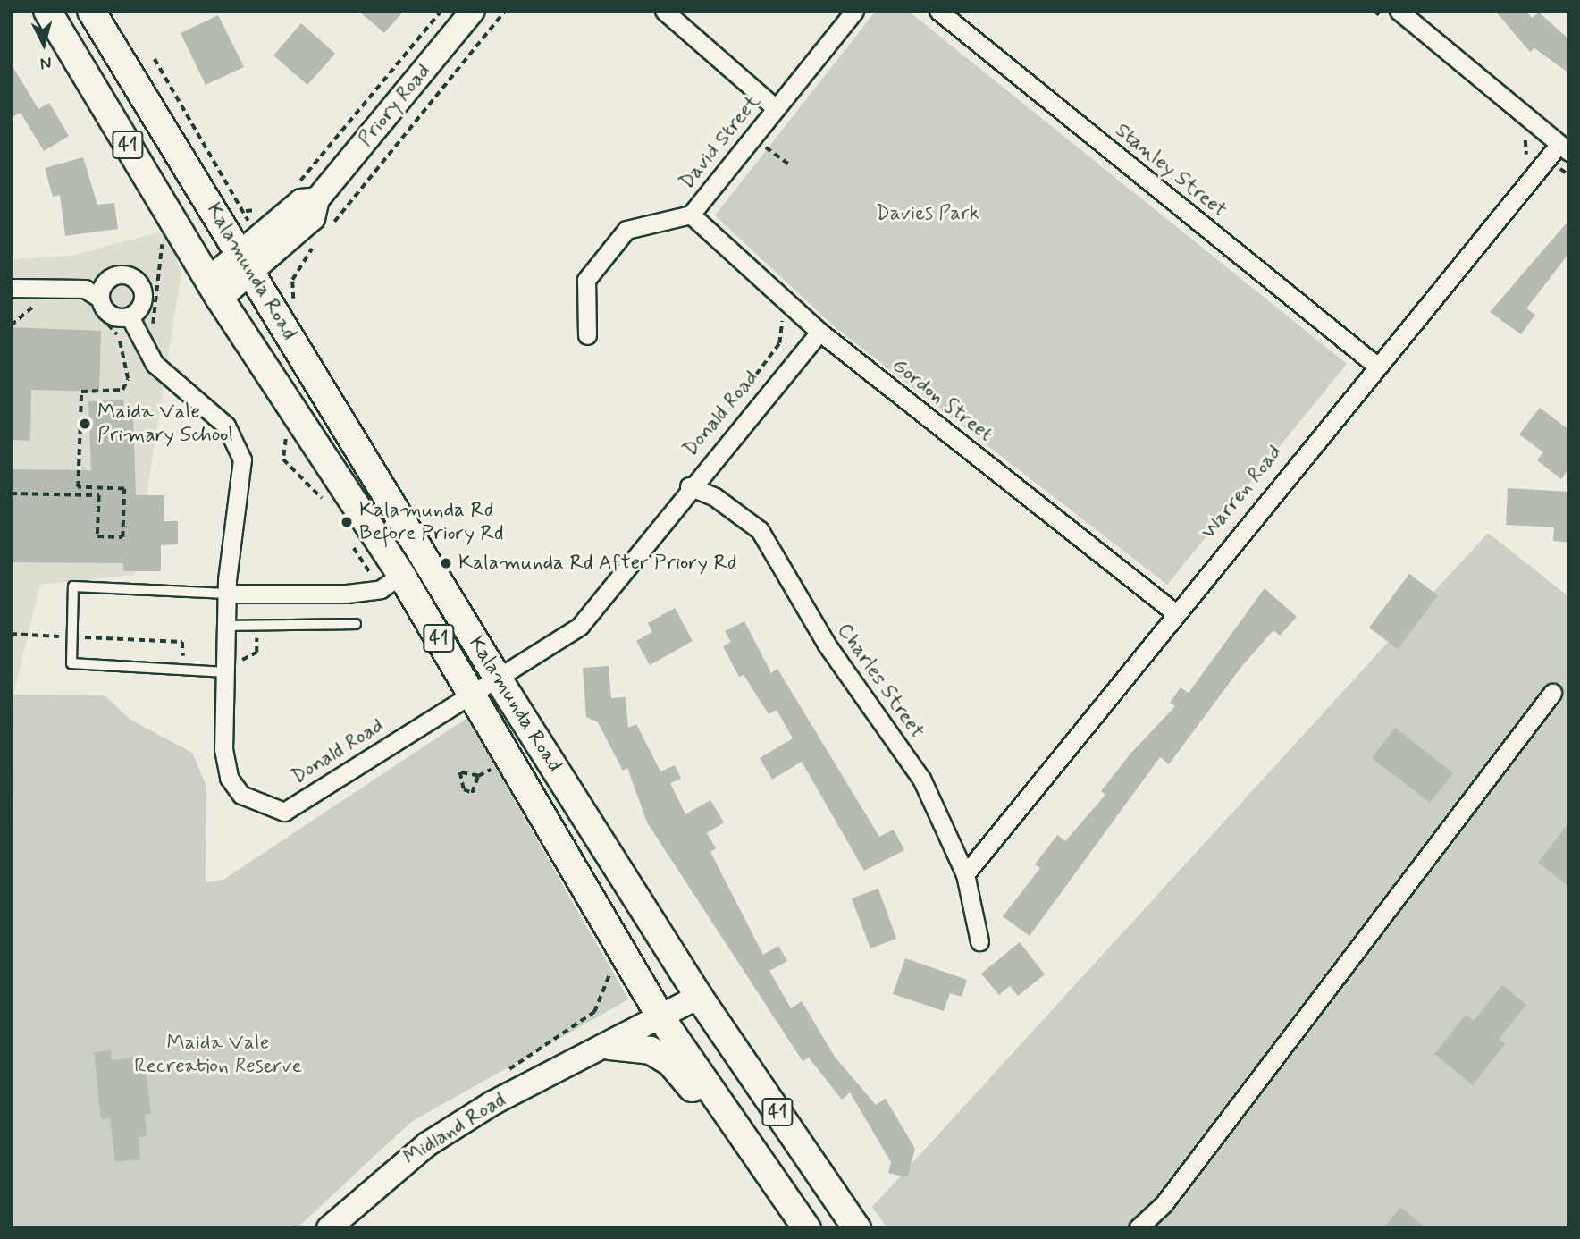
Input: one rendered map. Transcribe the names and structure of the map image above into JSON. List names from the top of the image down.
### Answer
{
  "streets": {
    "main road": [
      "Priory Road",
      "41",
      "Kalamunda Road",
      "Midland Road"
    ],
    "street": [
      "David Street",
      "Stanley Street",
      "Gordon Street",
      "Donald Road",
      "Warren Road",
      "Charles Street"
    ]
  },
  "crossings": [
    ["Priory Road", "Kalamunda Road"],
    ["David Street", "Gordon Street"],
    ["Stanley Street", "Warren Road"],
    ["Kalamunda Road", "Donald Road"],
    ["Kalamunda Road", "Midland Road"],
    ["Gordon Street", "Donald Road"],
    ["Gordon Street", "Warren Road"],
    ["Donald Road", "Charles Street"],
    ["Warren Road", "Charles Street"]
  ],
  "parks": ["Davies Park", "Maida Vale Recreation Reserve"],
  "places": ["Maida Vale Primary School", "Kalamunda Rd Before Priory Rd", "Kalamunda Rd After Priory Rd"],
  "north": "bottom"
}
